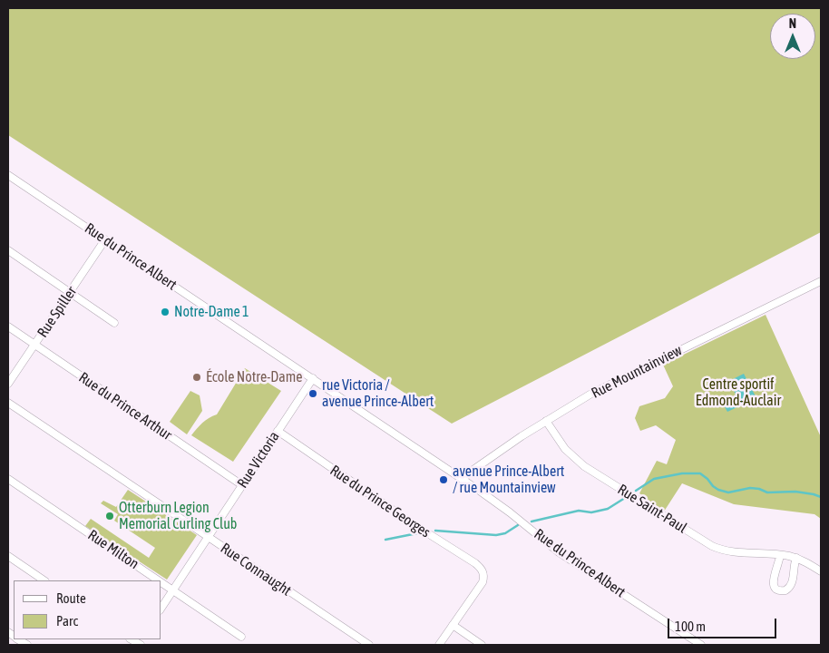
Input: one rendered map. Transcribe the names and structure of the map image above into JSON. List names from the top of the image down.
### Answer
{
  "streets": {
    "street": [
      "Rue du Prince Albert",
      "Rue Spiller",
      "Rue Mountainview",
      "Rue du Prince Arthur",
      "Rue Victoria",
      "Rue du Prince Georges",
      "Rue Saint-Paul",
      "Rue Milton",
      "Rue Connaught"
    ]
  },
  "crossings": [
    ["Rue du Prince Albert", "Rue Spiller"],
    ["Rue du Prince Albert", "Rue Mountainview"],
    ["Rue du Prince Albert", "Rue Victoria"],
    ["Rue Spiller", "Rue du Prince Arthur"],
    ["Rue Mountainview", "Rue Saint-Paul"],
    ["Rue du Prince Arthur", "Rue Victoria"],
    ["Rue Victoria", "Rue du Prince Georges"],
    ["Rue Victoria", "Rue Milton"],
    ["Rue Victoria", "Rue Connaught"]
  ],
  "parks": ["Centre sportif Edmond-Auclair"],
  "places": [
    "Notre-Dame 1",
    "École Notre-Dame",
    "rue Victoria / avenue Prince-Albert",
    "avenue Prince-Albert / rue Mountainview",
    "Otterburn Legion Memorial Curling Club"
  ],
  "legend": ["Route", "Parc"],
  "scale_bar": "100 m",
  "north": "top"
}
